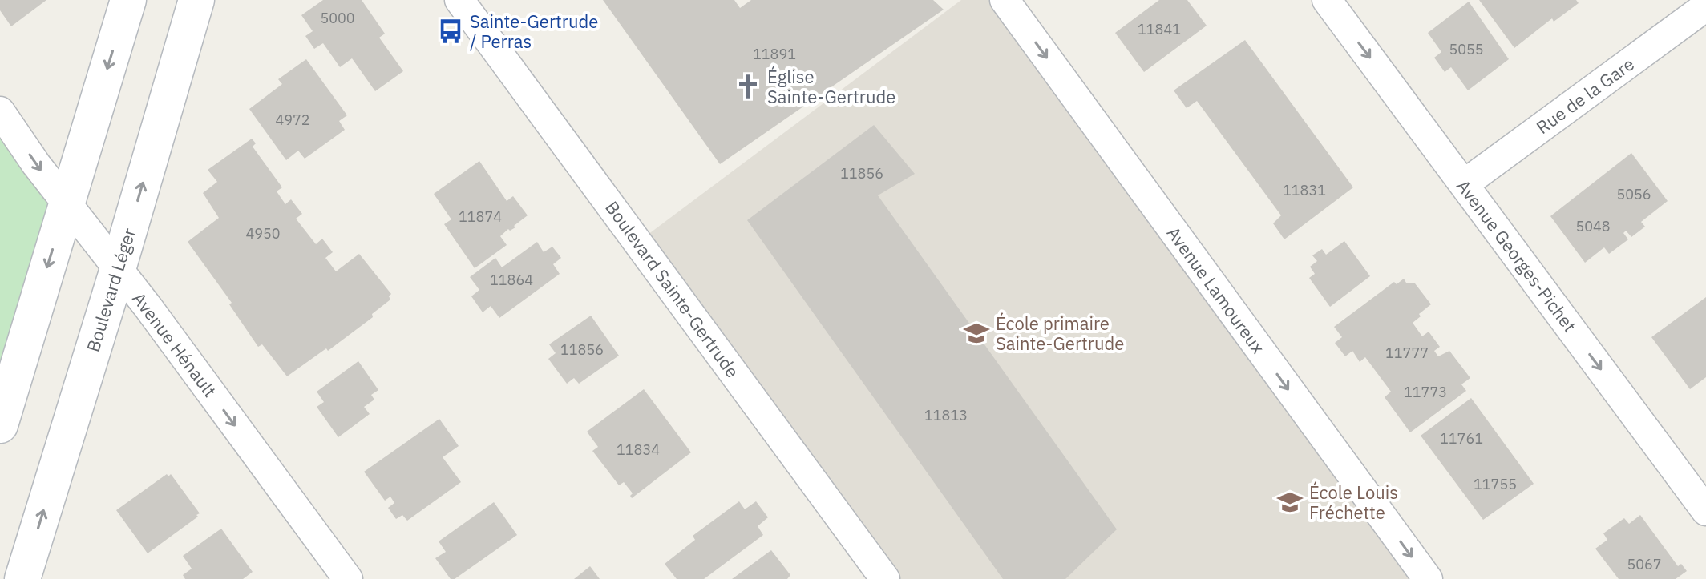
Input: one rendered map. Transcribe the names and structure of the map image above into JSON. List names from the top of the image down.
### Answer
{
  "streets": {
    "main road": ["Boulevard Léger"],
    "street": [
      "Rue de la Gare",
      "Avenue Georges-Pichet",
      "Boulevard Sainte-Gertrude",
      "Avenue Lamoureux",
      "Avenue Hénault"
    ]
  },
  "crossings": [
    ["Rue de la Gare", "Avenue Georges-Pichet"],
    ["Boulevard Léger", "Avenue Hénault"]
  ],
  "one_way": ["Avenue Georges-Pichet", "Avenue Lamoureux", "Avenue Hénault"],
  "places": {
    "bus stop": ["Sainte-Gertrude / Perras"],
    "church": ["Église Sainte-Gertrude"],
    "school or university": ["École primaire Sainte-Gertrude", "École Louis Fréchette"]
  },
  "house_numbers": [
    "5000",
    "11841",
    "5055",
    "11891",
    "4972",
    "11856",
    "11831",
    "5056",
    "11874",
    "5048",
    "4950",
    "11864",
    "11856",
    "11777",
    "11773",
    "11813",
    "11761",
    "11834",
    "11755",
    "5067"
  ]
}
